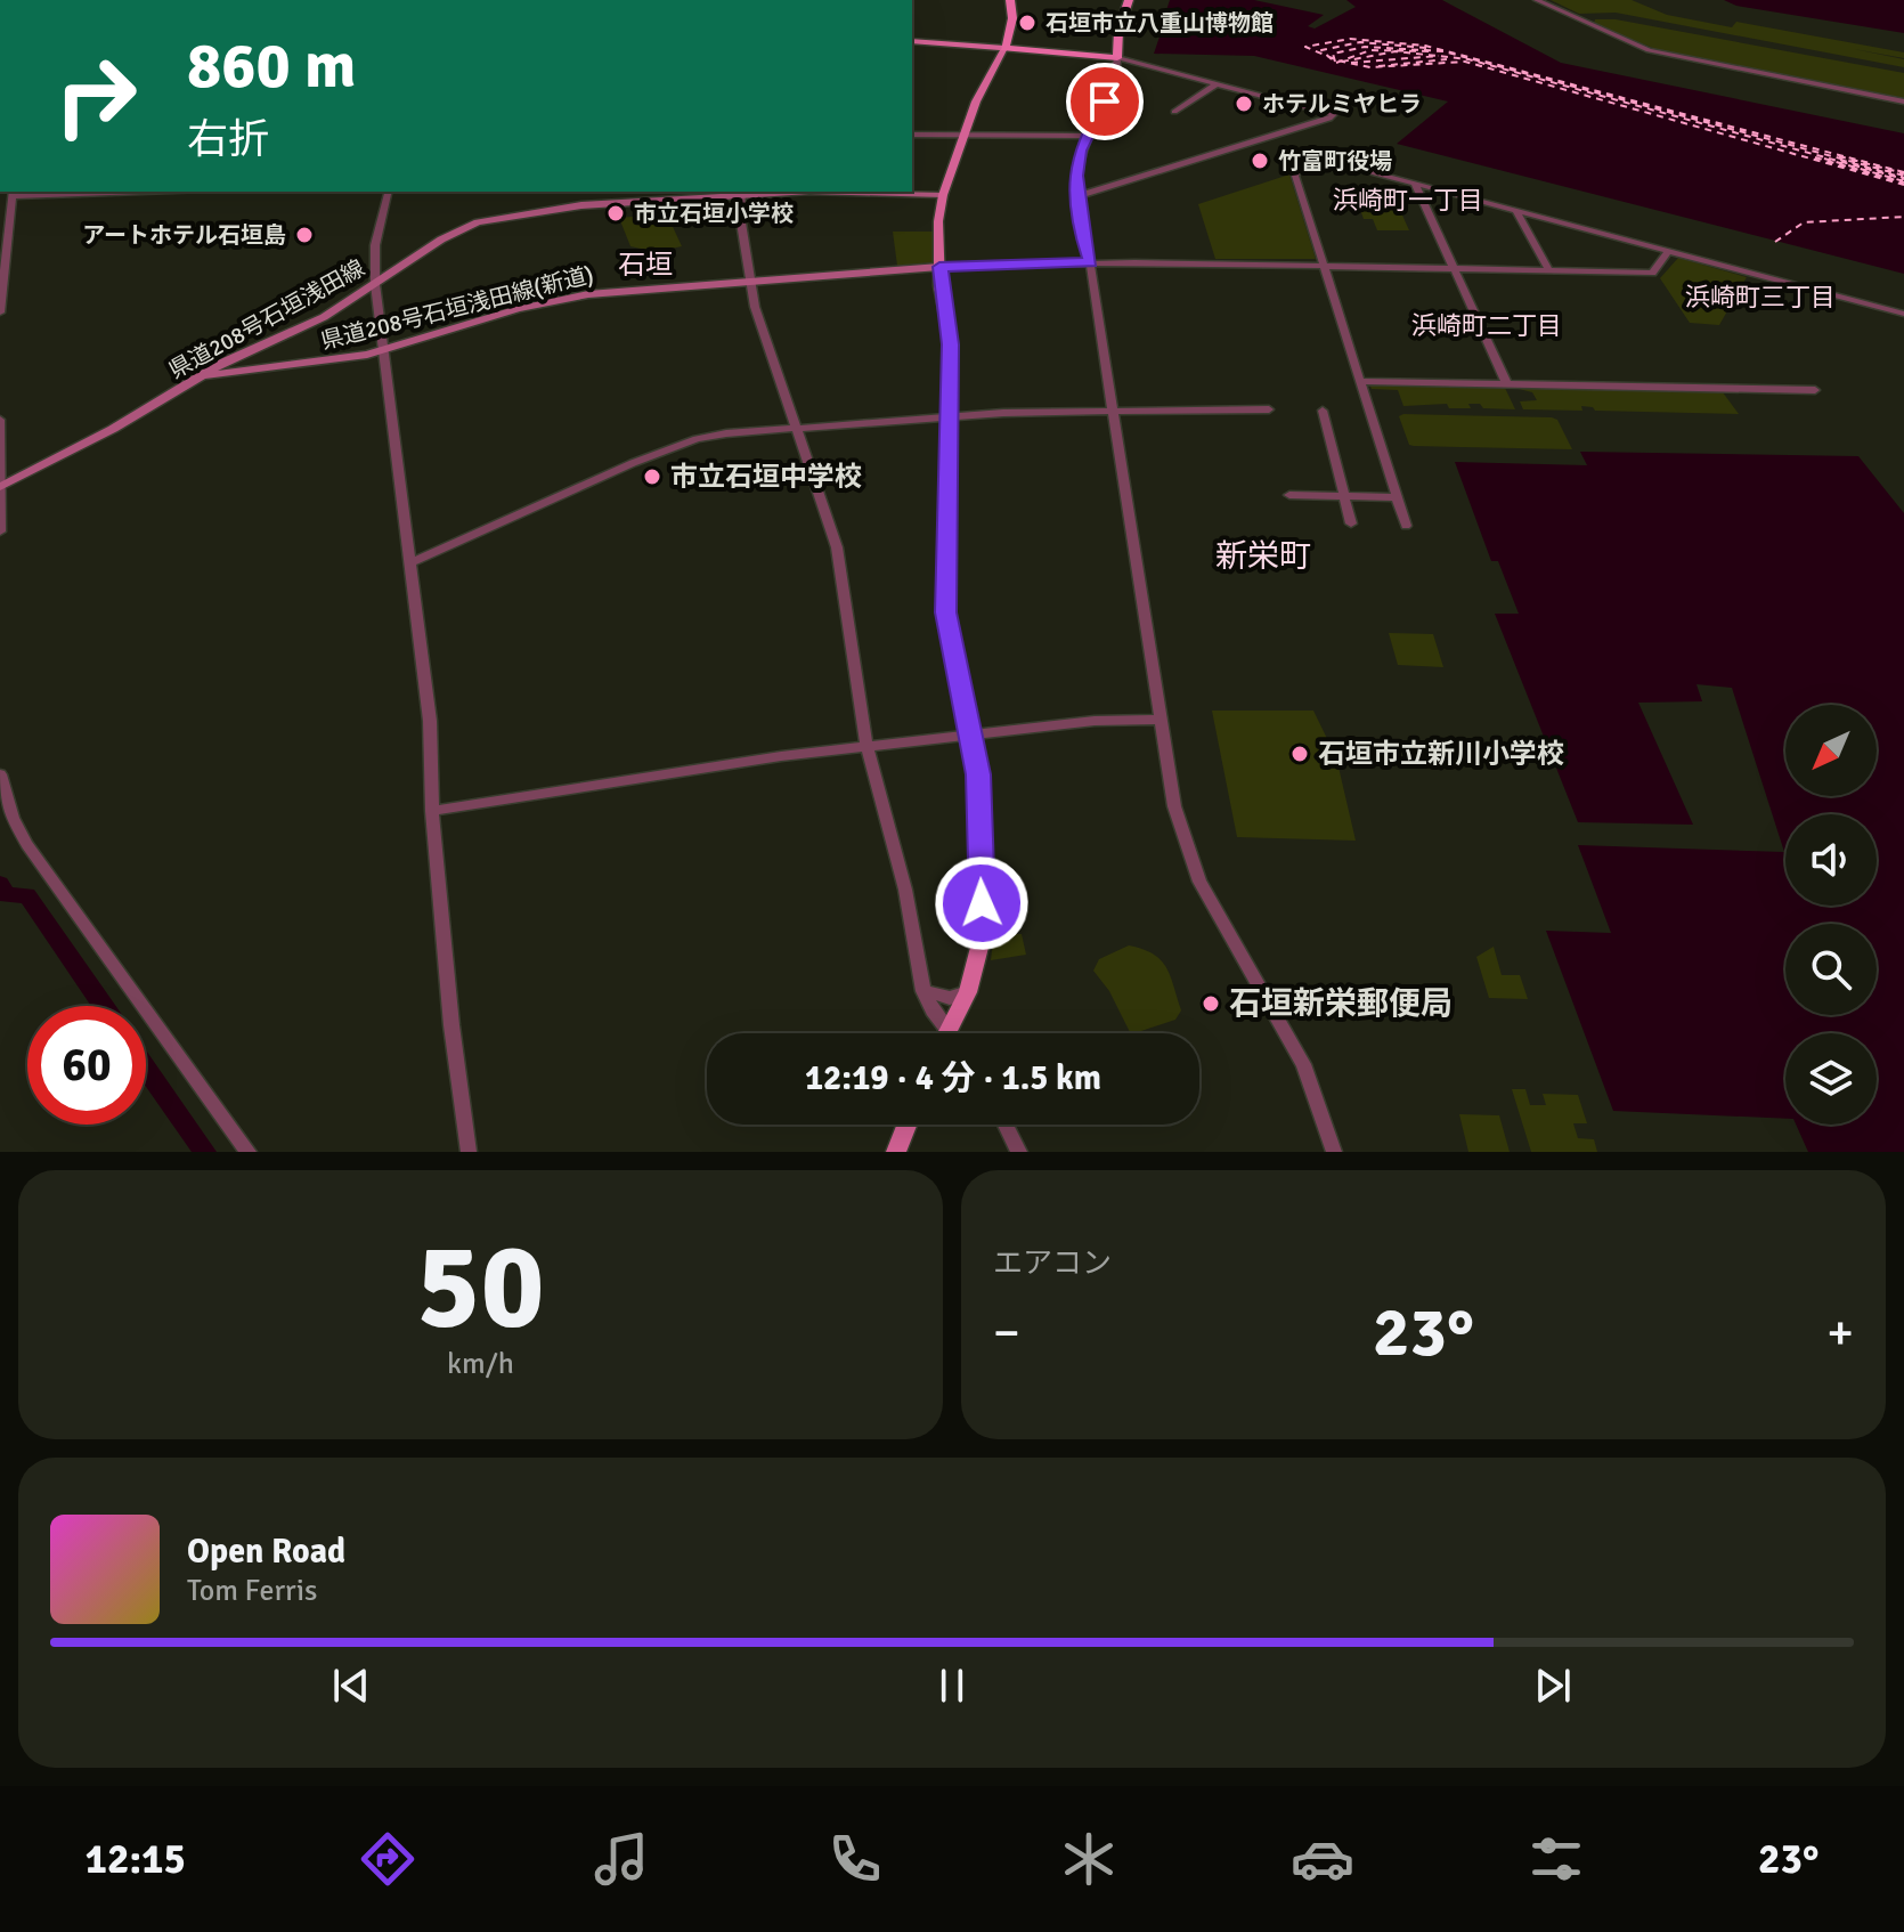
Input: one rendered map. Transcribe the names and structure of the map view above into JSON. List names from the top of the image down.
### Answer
{
  "streets": {
    "main road": ["県道208号石垣浅田線(新道)", "県道208号石垣浅田線"]
  },
  "crossings": [
    ["県道208号石垣浅田線(新道)", "県道208号石垣浅田線"]
  ],
  "districts": [
    "浜崎町一丁目",
    "石垣",
    "浜崎町三丁目",
    "浜崎町二丁目",
    "新栄町"
  ],
  "places": [
    "石垣市立八重山博物館",
    "ホテルミヤヒラ",
    "竹富町役場",
    "市立石垣小学校",
    "アートホテル石垣島",
    "市立石垣中学校",
    "石垣市立新川小学校",
    "石垣新栄郵便局"
  ],
  "north": "bottom left",
  "page": {
    "turn": ["860 m", "右折"],
    "limit": "60",
    "trip": "12:19 · 4 分 · 1.5 km",
    "tile": [
      ["50", "km/h"],
      "エアコン"
    ],
    "heat": ["−", "23°", "+"],
    "song": ["Open Road", "Tom Ferris"],
    "tabs": ["12:15", "23°"]
  }
}
